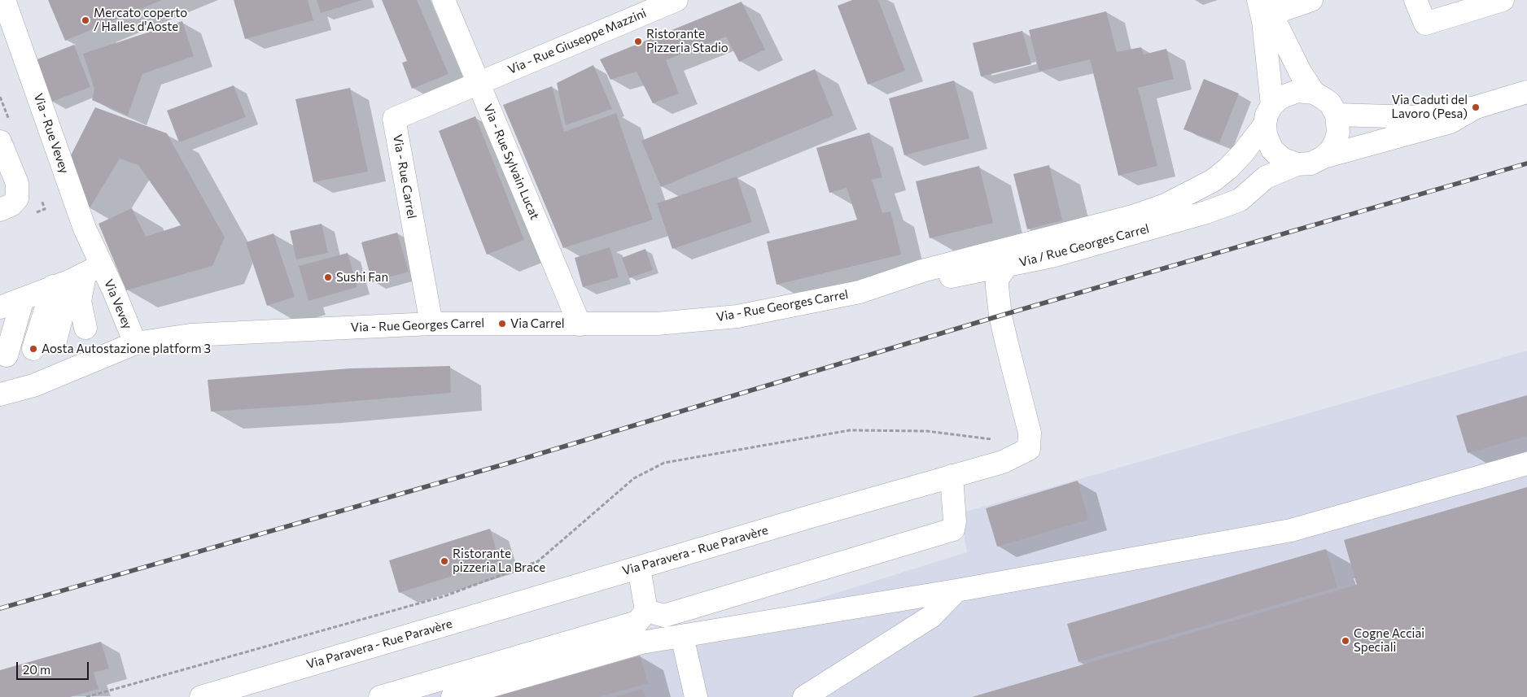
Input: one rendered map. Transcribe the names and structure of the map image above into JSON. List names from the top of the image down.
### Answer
{
  "streets": {
    "street": [
      "Via - Rue Giuseppe Mazzini",
      "Via - Rue Vevey",
      "Via - Rue Sylvain Lucat",
      "Via - Rue Carrel",
      "Via / Rue Georges Carrel",
      "Via Vevey",
      "Via - Rue Georges Carrel",
      "Via Paravera - Rue Paravère"
    ]
  },
  "crossings": [
    ["Via - Rue Giuseppe Mazzini", "Via - Rue Sylvain Lucat"],
    ["Via - Rue Giuseppe Mazzini", "Via - Rue Carrel"],
    ["Via - Rue Vevey", "Via Vevey"],
    ["Via - Rue Sylvain Lucat", "Via - Rue Carrel"],
    ["Via - Rue Sylvain Lucat", "Via - Rue Georges Carrel"],
    ["Via - Rue Carrel", "Via - Rue Georges Carrel"],
    ["Via / Rue Georges Carrel", "Via - Rue Georges Carrel"],
    ["Via Vevey", "Via - Rue Georges Carrel"]
  ],
  "places": [
    "Mercato coperto / Halles d'Aoste",
    "Ristorante Pizzeria Stadio",
    "Via Caduti del Lavoro (Pesa)",
    "Sushi Fan",
    "Via Carrel",
    "Aosta Autostazione platform 3",
    "Ristorante pizzeria La Brace",
    "Cogne Acciai Speciali"
  ],
  "scale_bar": "20 m"
}
